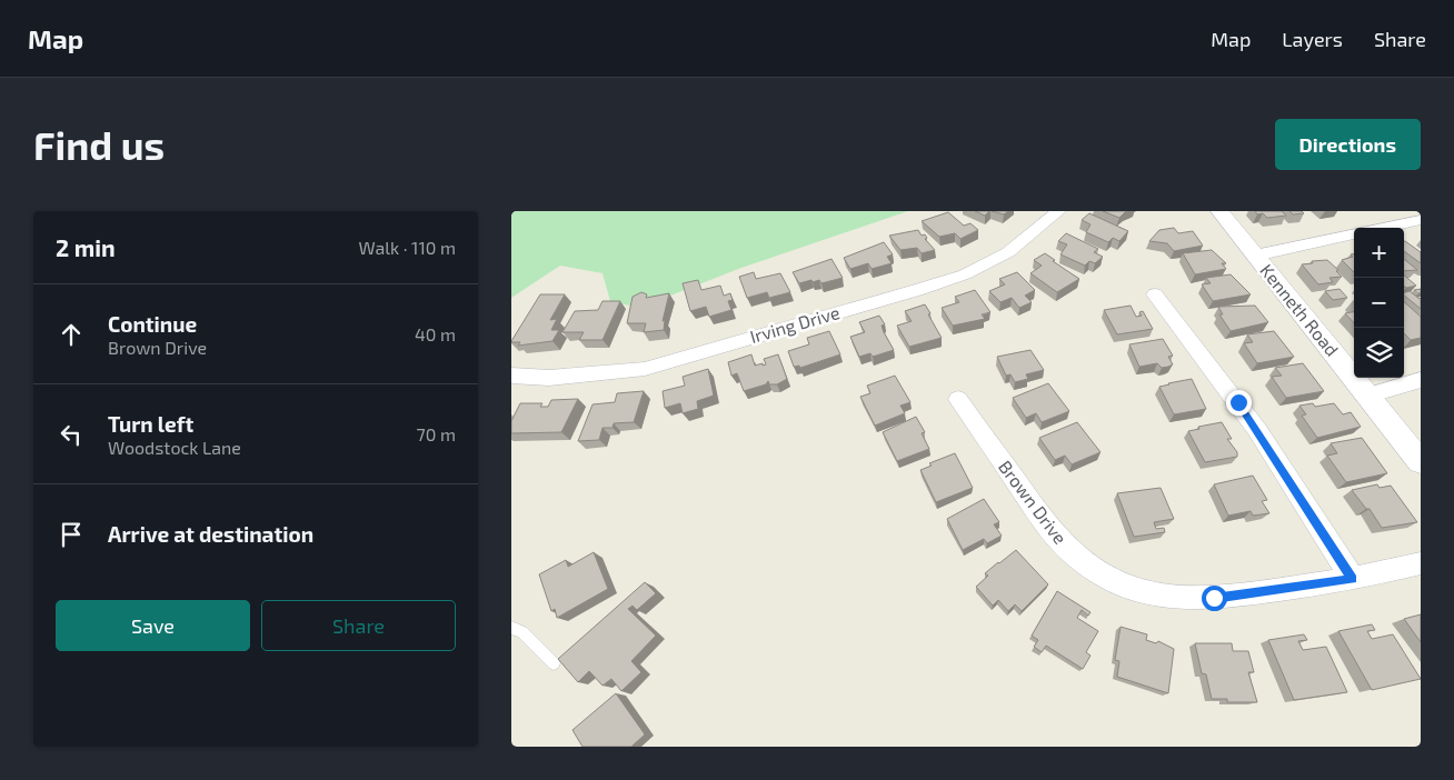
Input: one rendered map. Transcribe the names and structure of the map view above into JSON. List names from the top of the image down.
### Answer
{
  "streets": {
    "street": ["Kenneth Road", "Irving Drive", "Brown Drive"]
  },
  "page": {
    "header": "Map",
    "nav": ["Map", "Layers", "Share"],
    "buttons": [
      "Directions",
      ["Save", "Share"]
    ],
    "title": "Find us",
    "heading": ["2 min", "Walk · 110 m"],
    "map_buttons": ["+", "−"],
    "list": [
      ["Continue", "Brown Drive", "40 m"],
      ["Turn left", "Woodstock Lane", "70 m"],
      "Arrive at destination"
    ]
  }
}
